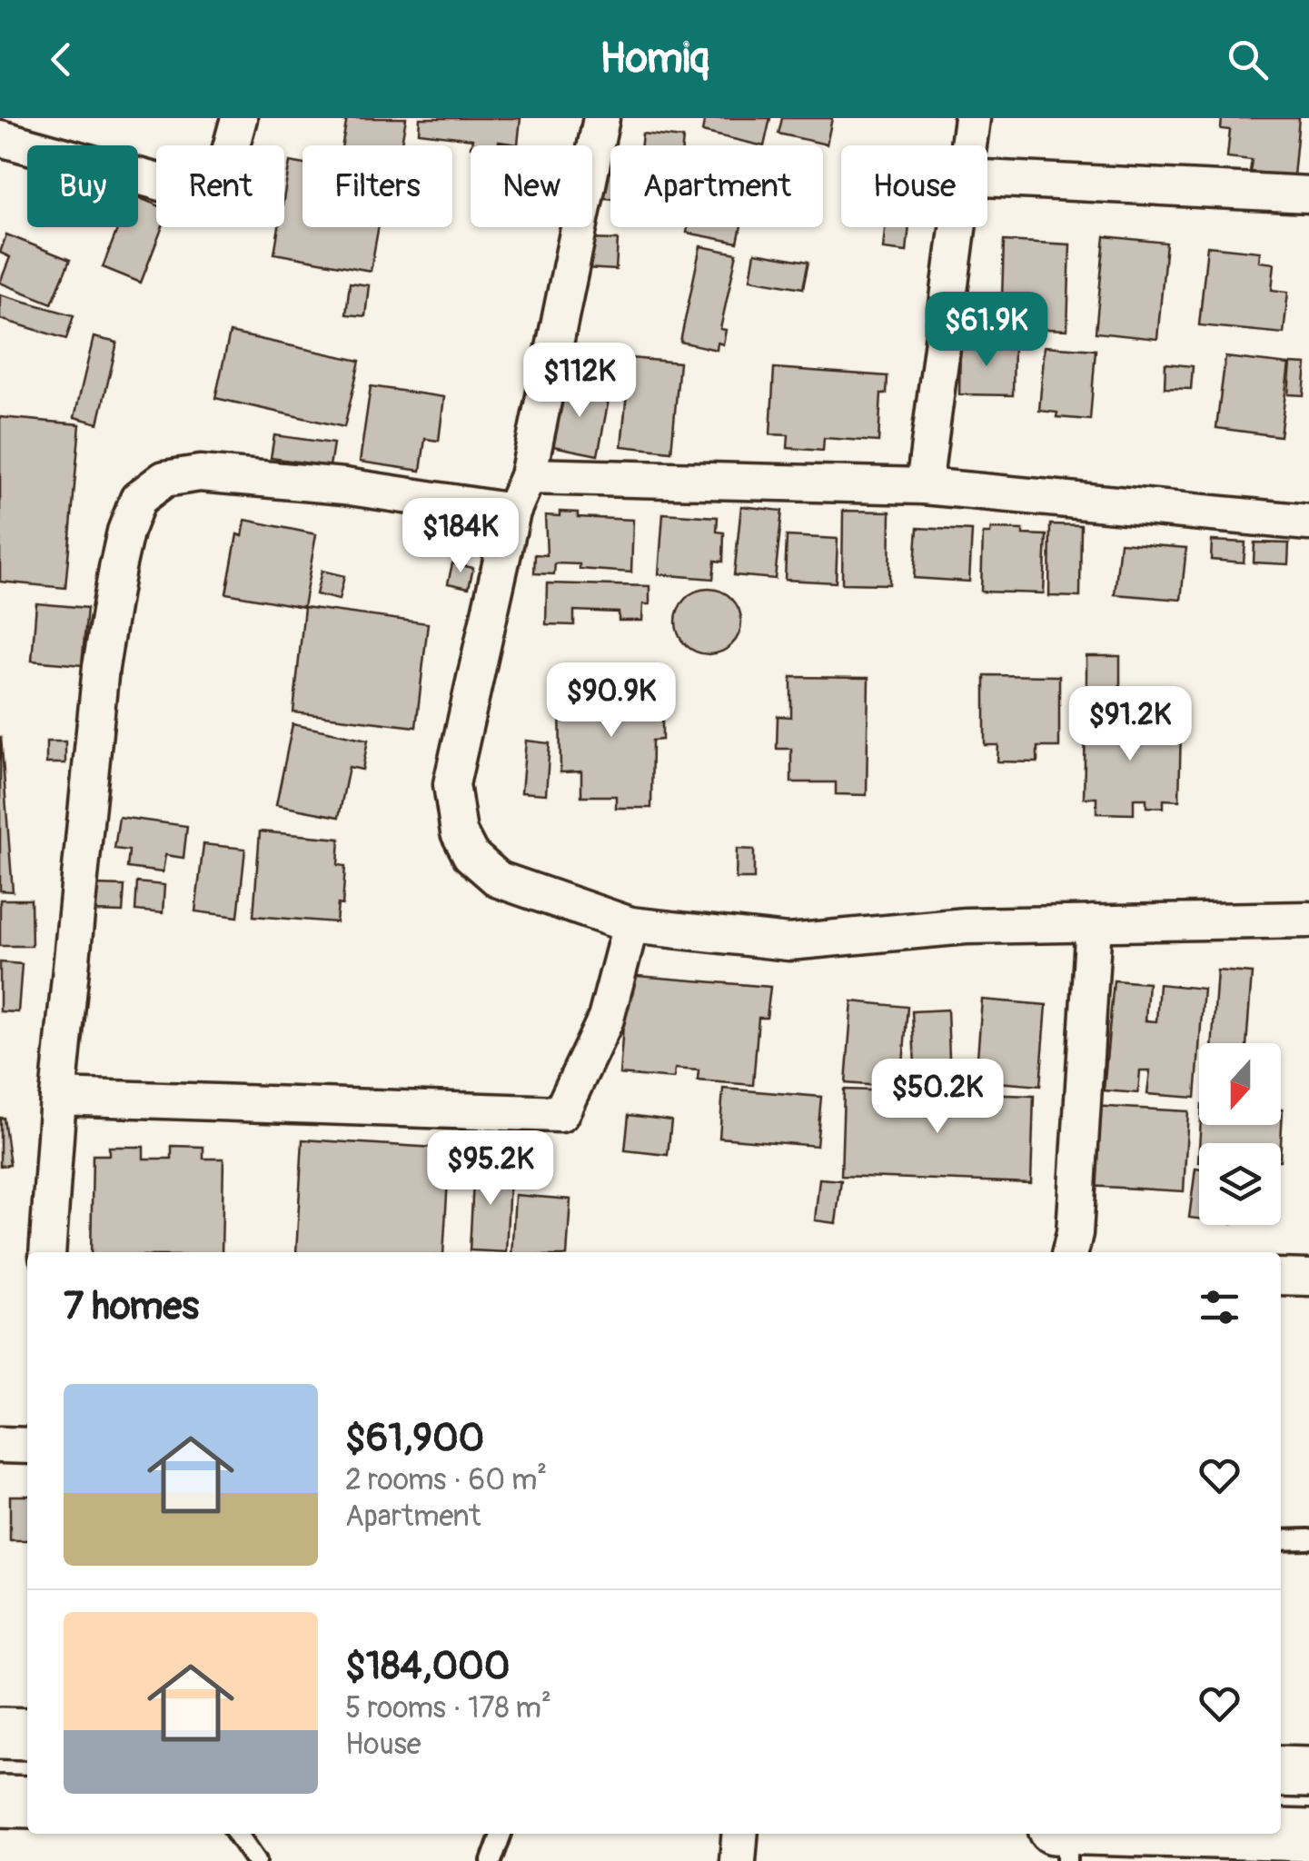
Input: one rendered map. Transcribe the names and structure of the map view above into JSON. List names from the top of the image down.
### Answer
{
  "north": "bottom",
  "page": {
    "header": "Homiq",
    "chip": [
      "Buy",
      "Rent",
      "Filters",
      "New",
      "Apartment",
      "House"
    ],
    "price": [
      "$61.9K",
      "$112K",
      "$184K",
      "$90.9K",
      "$91.2K",
      "$50.2K",
      "$95.2K"
    ],
    "heading": "7 homes",
    "list": [
      {
        "name": "$61,900",
        "note": "2 rooms · 60 m² · Apartment"
      },
      {
        "name": "$184,000",
        "note": "5 rooms · 178 m² · House"
      }
    ]
  }
}
